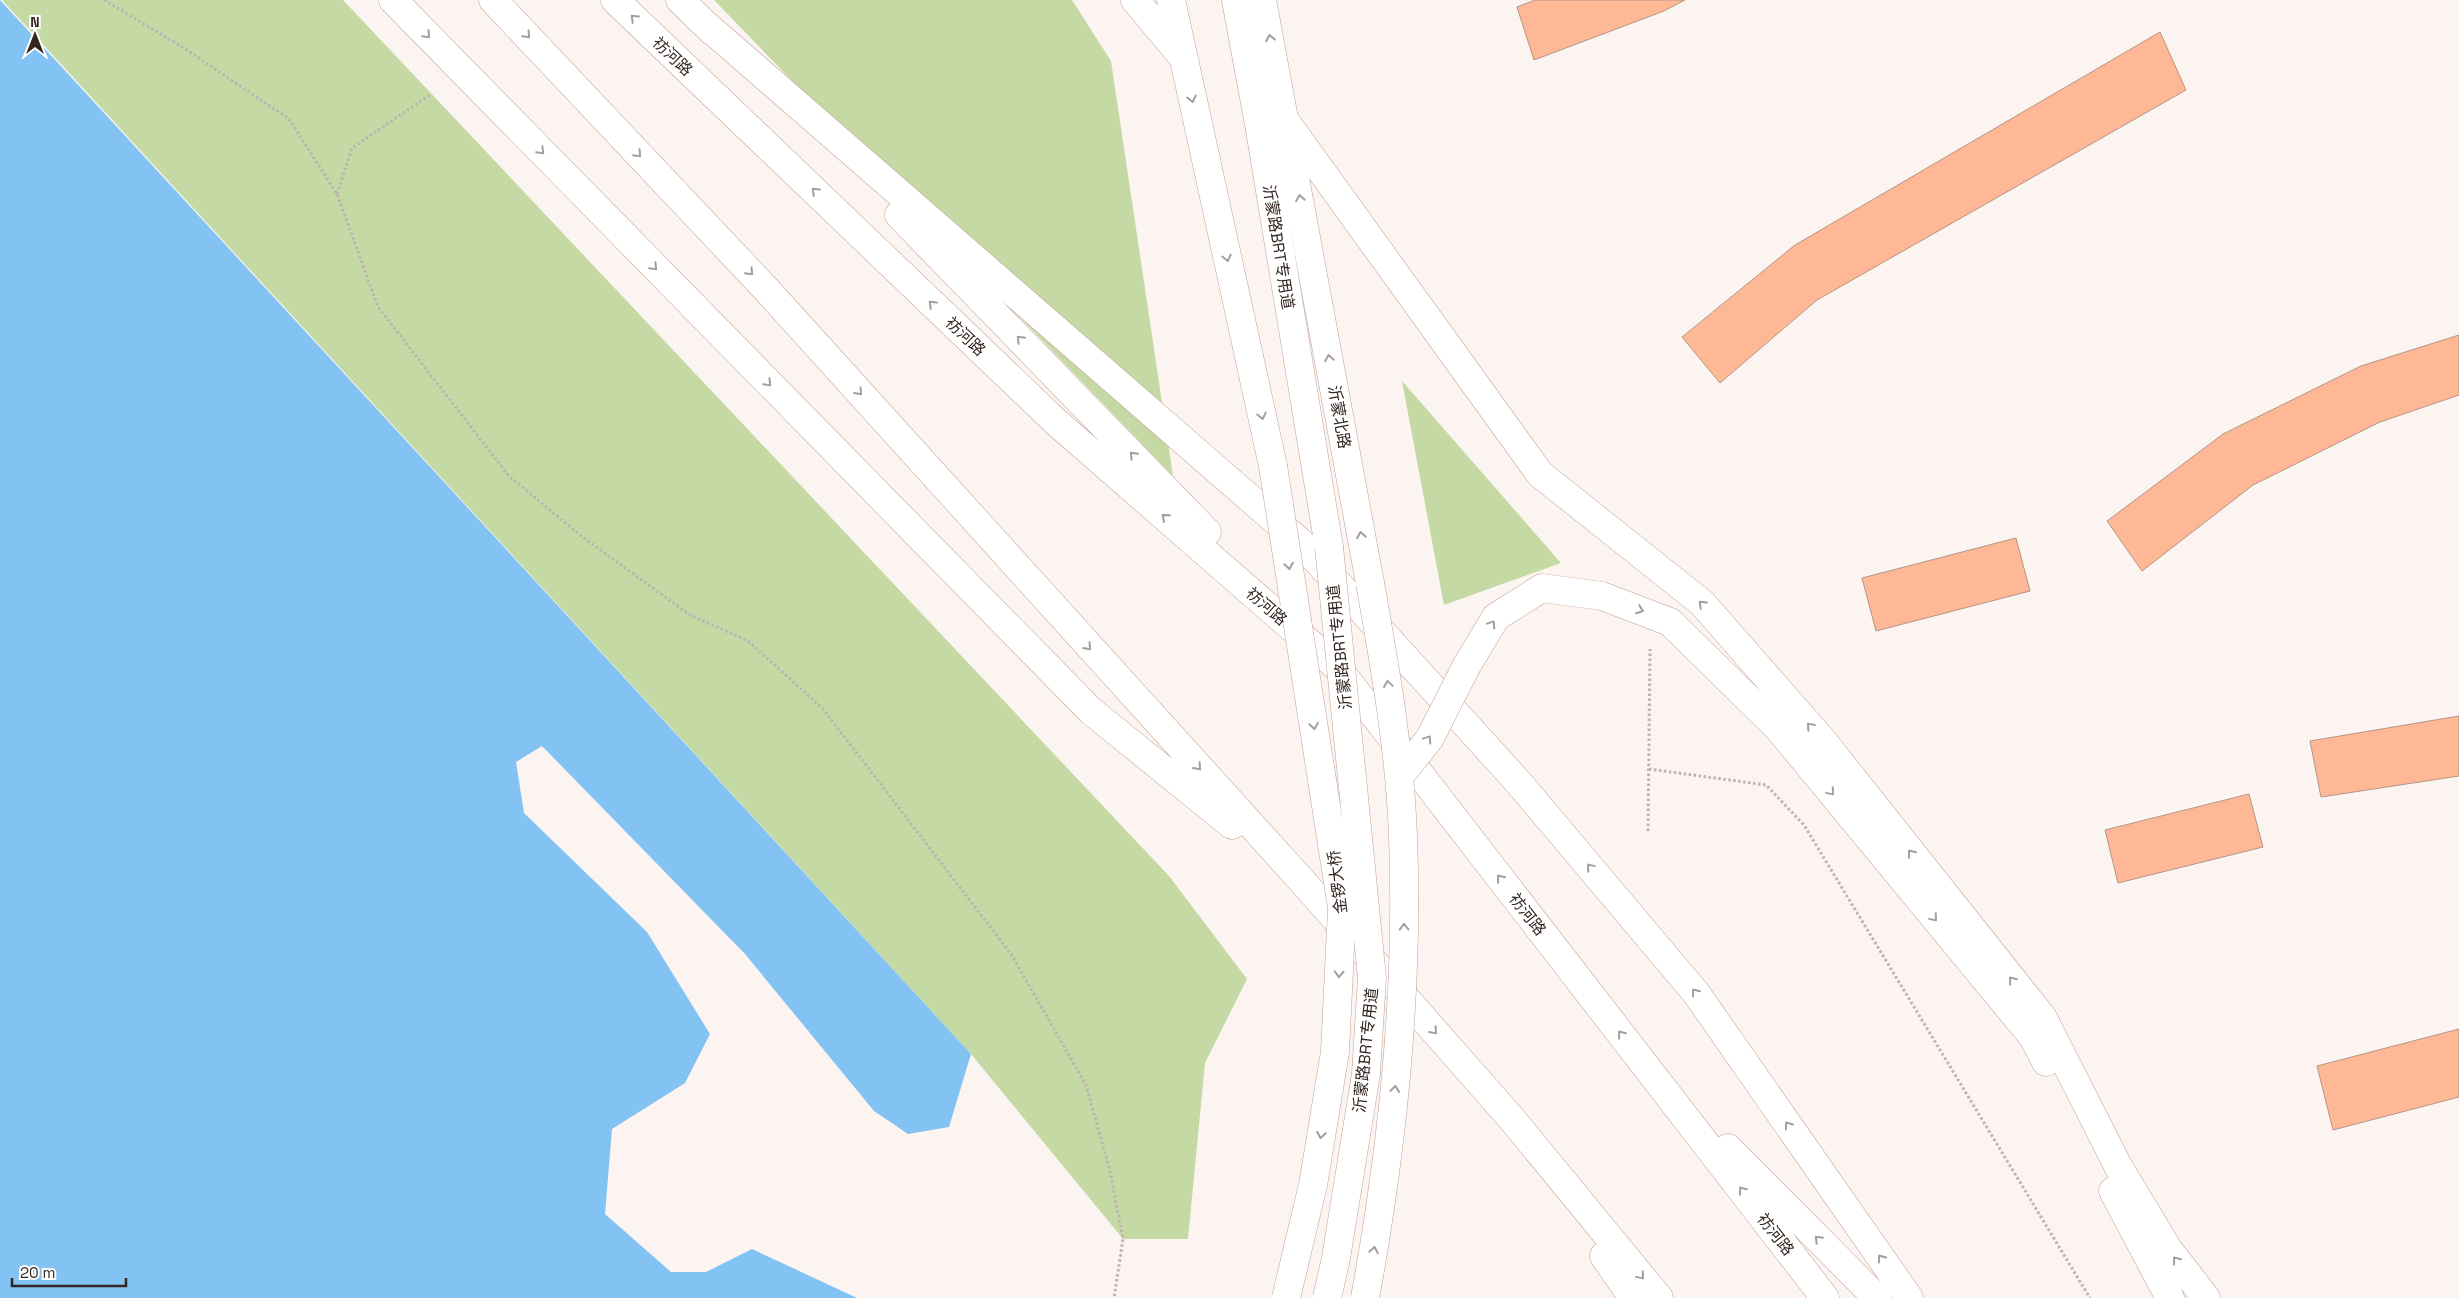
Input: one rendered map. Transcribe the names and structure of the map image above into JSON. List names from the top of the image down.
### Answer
{
  "streets": {
    "main road": [
      "祊河路",
      "沂蒙路BRT专用道",
      "沂蒙北路",
      "金锣大桥"
    ]
  },
  "one_way": ["沂蒙北路", "金锣大桥"],
  "scale_bar": "20 m",
  "north": "top"
}
